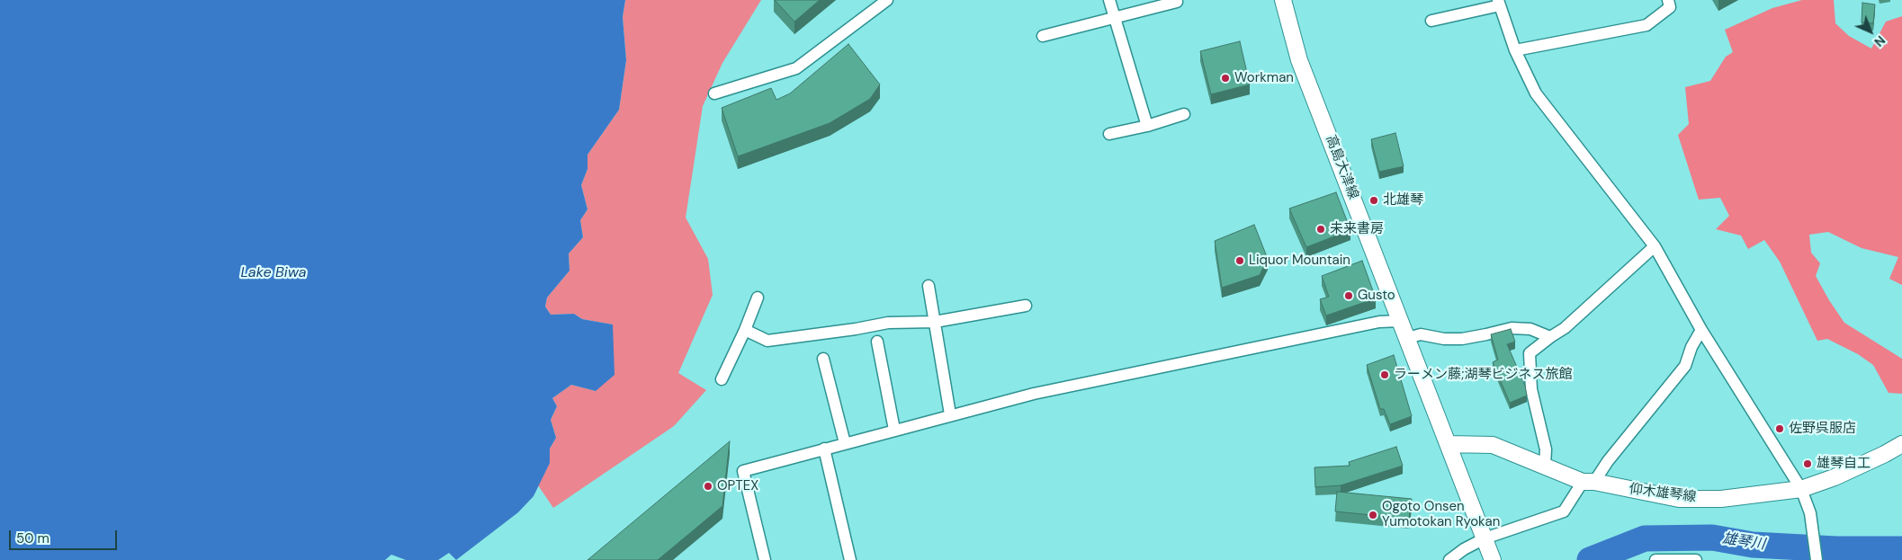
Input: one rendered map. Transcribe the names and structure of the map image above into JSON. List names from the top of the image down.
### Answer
{
  "streets": {
    "main road": ["高島大津線", "仰木雄琴線"]
  },
  "crossings": [
    ["高島大津線", "仰木雄琴線"]
  ],
  "water": ["Lake Biwa", "雄琴川"],
  "places": [
    "Workman",
    "北雄琴",
    "未来書房",
    "Liquor Mountain",
    "Gusto",
    "ラーメン藤;湖琴ビジネス旅館",
    "佐野呉服店",
    "雄琴自工",
    "OPTEX",
    "Ogoto Onsen Yumotokan Ryokan"
  ],
  "scale_bar": "50 m",
  "north": "bottom right"
}
